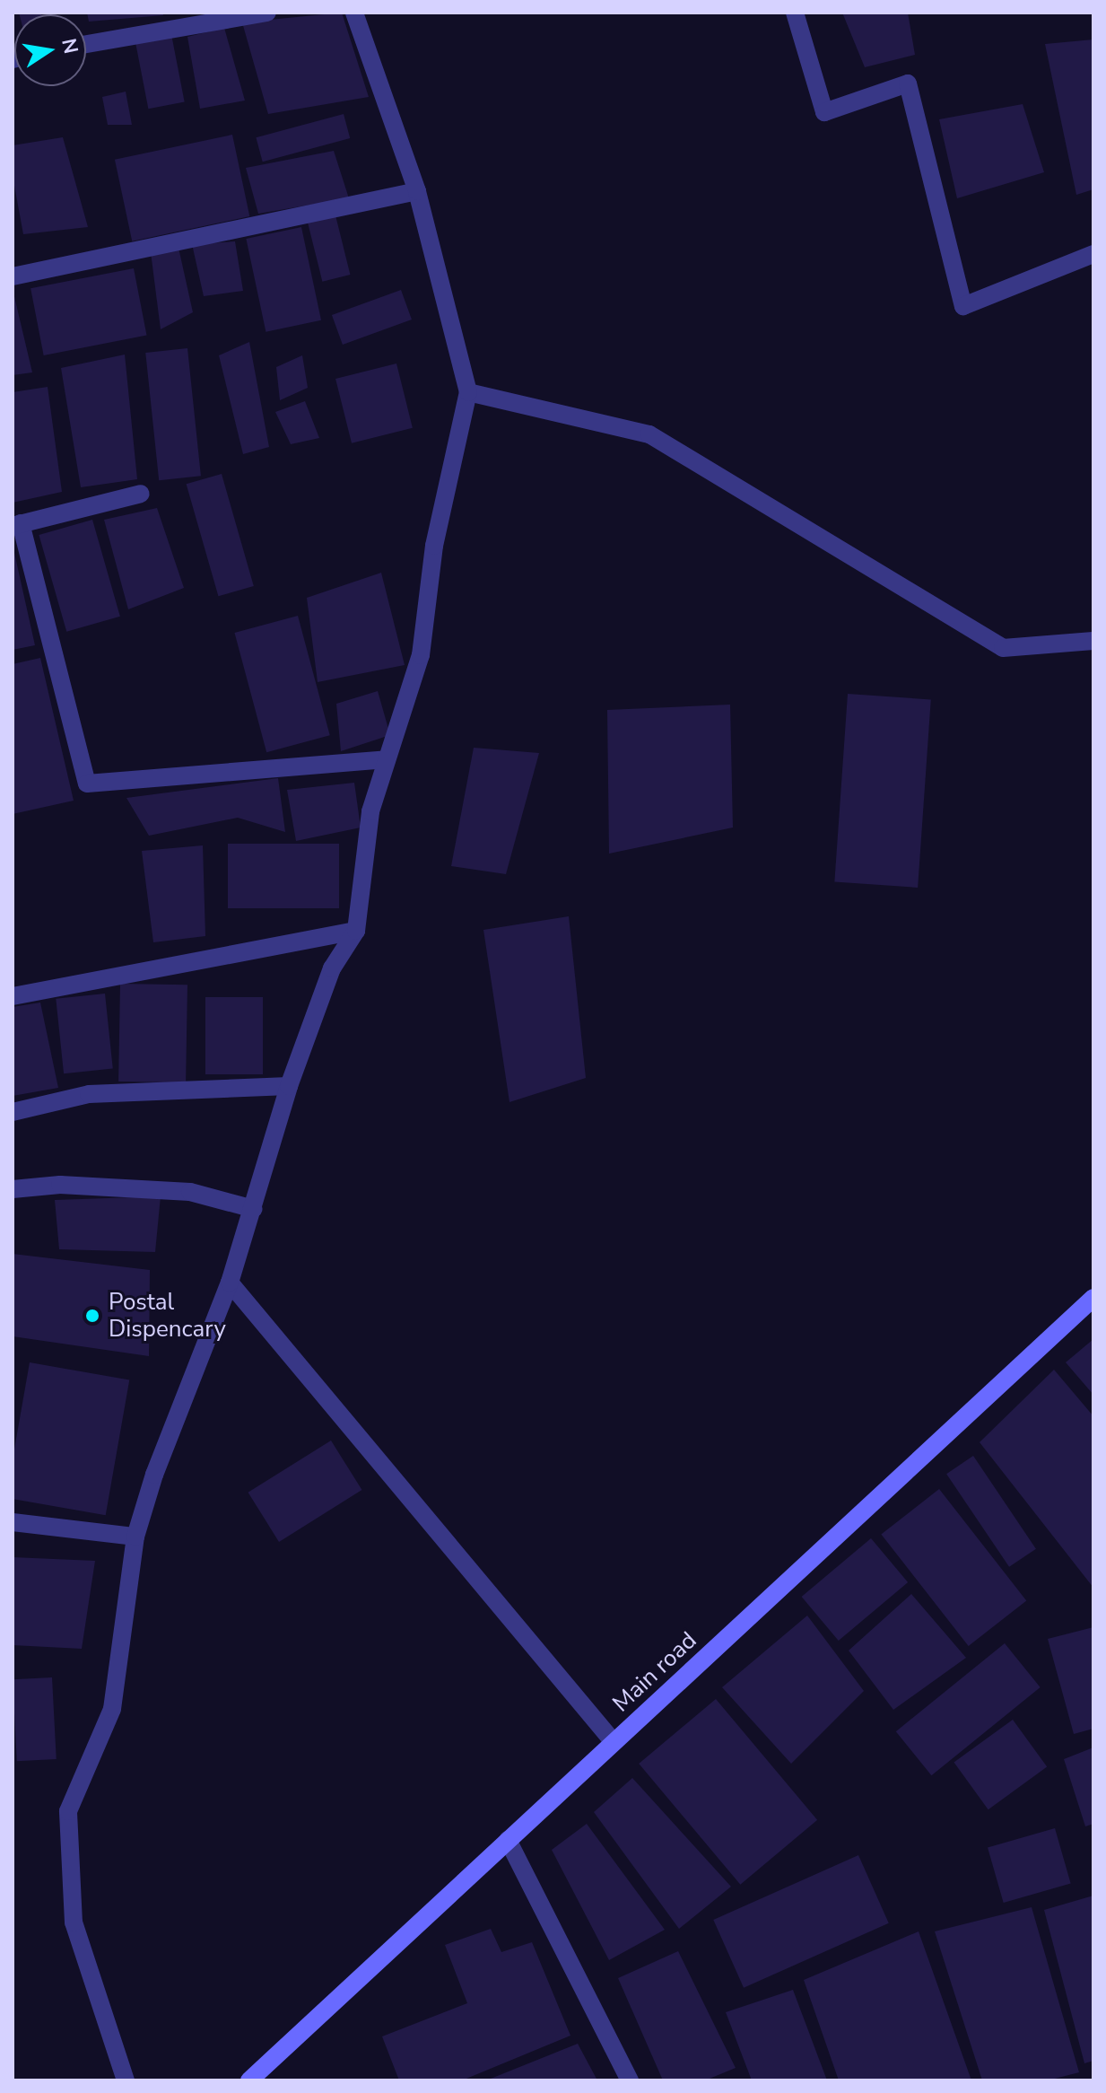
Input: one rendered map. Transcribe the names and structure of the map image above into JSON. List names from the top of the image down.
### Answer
{
  "streets": {
    "street": ["Main road"]
  },
  "places": ["Postal Dispencary"],
  "north": "right"
}
